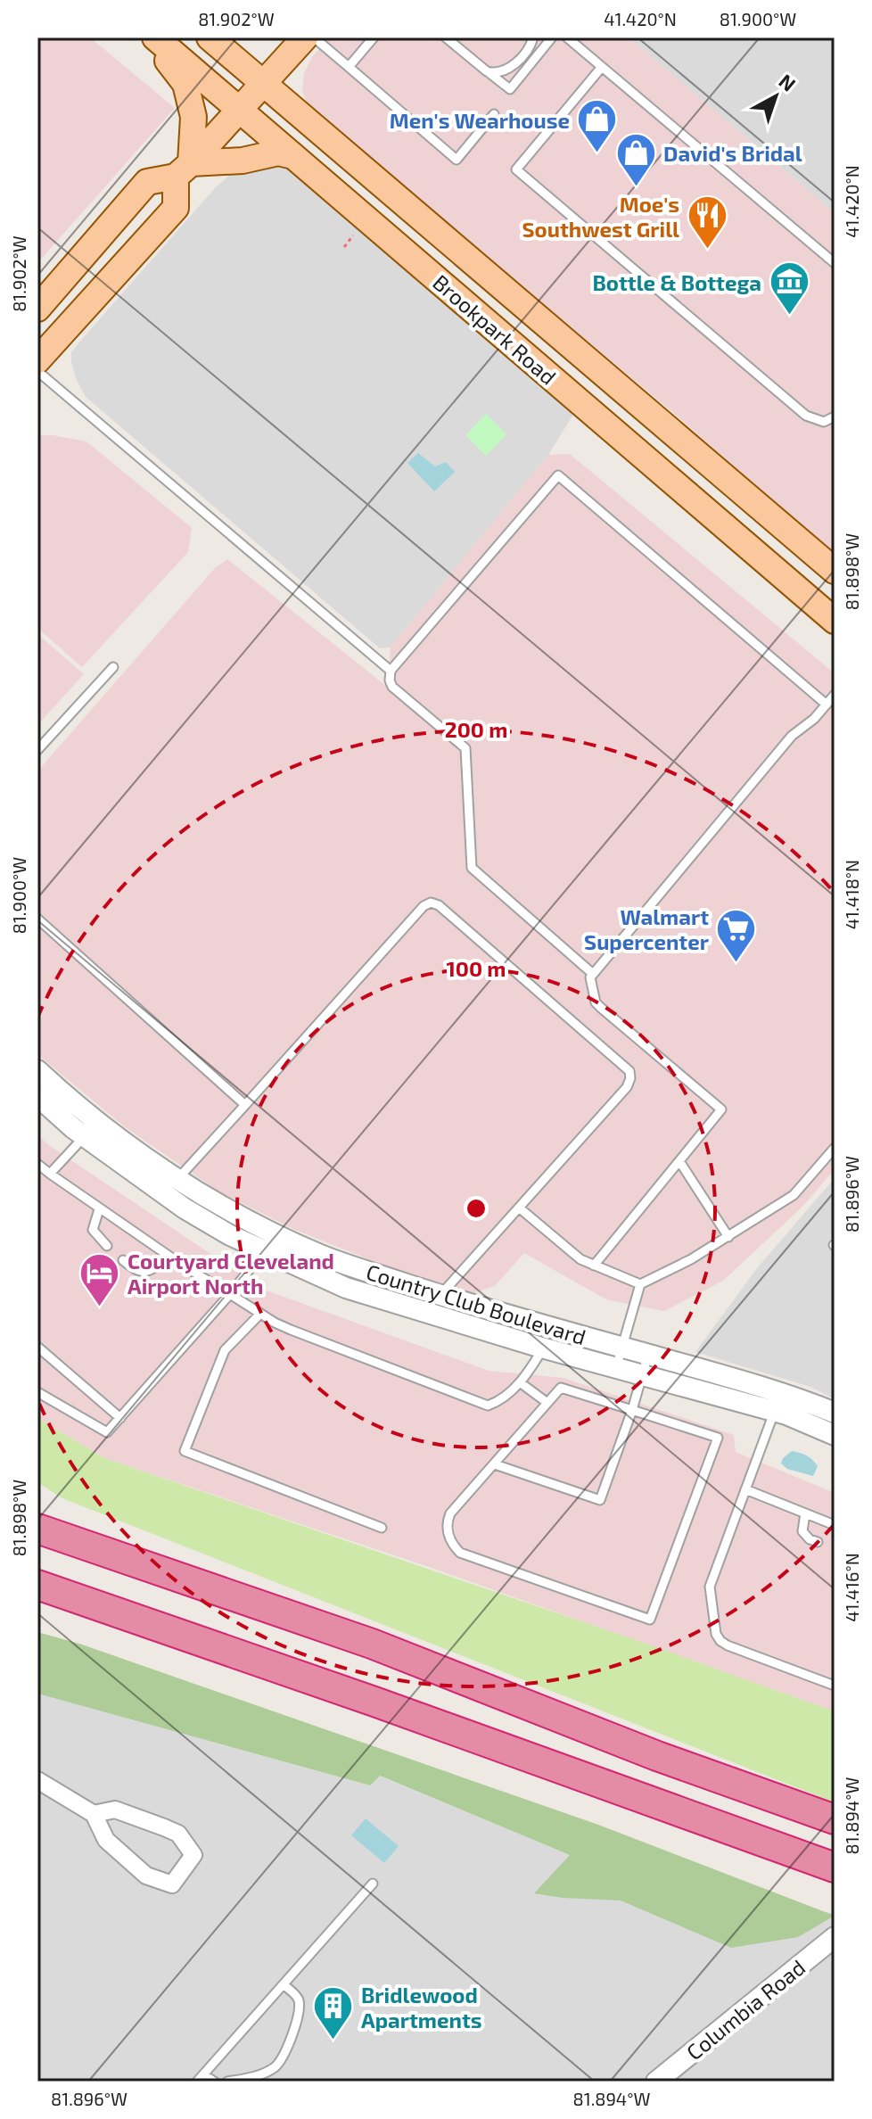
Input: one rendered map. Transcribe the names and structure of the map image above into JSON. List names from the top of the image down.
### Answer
{
  "streets": {
    "main road": ["Brookpark Road"],
    "street": ["Country Club Boulevard", "Columbia Road"]
  },
  "places": {
    "shop": ["Men's Wearhouse", "David's Bridal"],
    "restaurant": ["Moe's Southwest Grill"],
    "museum": ["Bottle & Bottega"],
    "supermarket": ["Walmart Supercenter"],
    "hotel": ["Courtyard Cleveland Airport North"],
    "building": ["Bridlewood Apartments"]
  },
  "north": "top right",
  "coordinates": [
    "81.902°W",
    "41.420°N",
    "81.900°W",
    "81.898°W",
    "41.418°N",
    "81.896°W",
    "41.416°N",
    "81.894°W"
  ],
  "rings": ["200 m", "100 m"]
}
